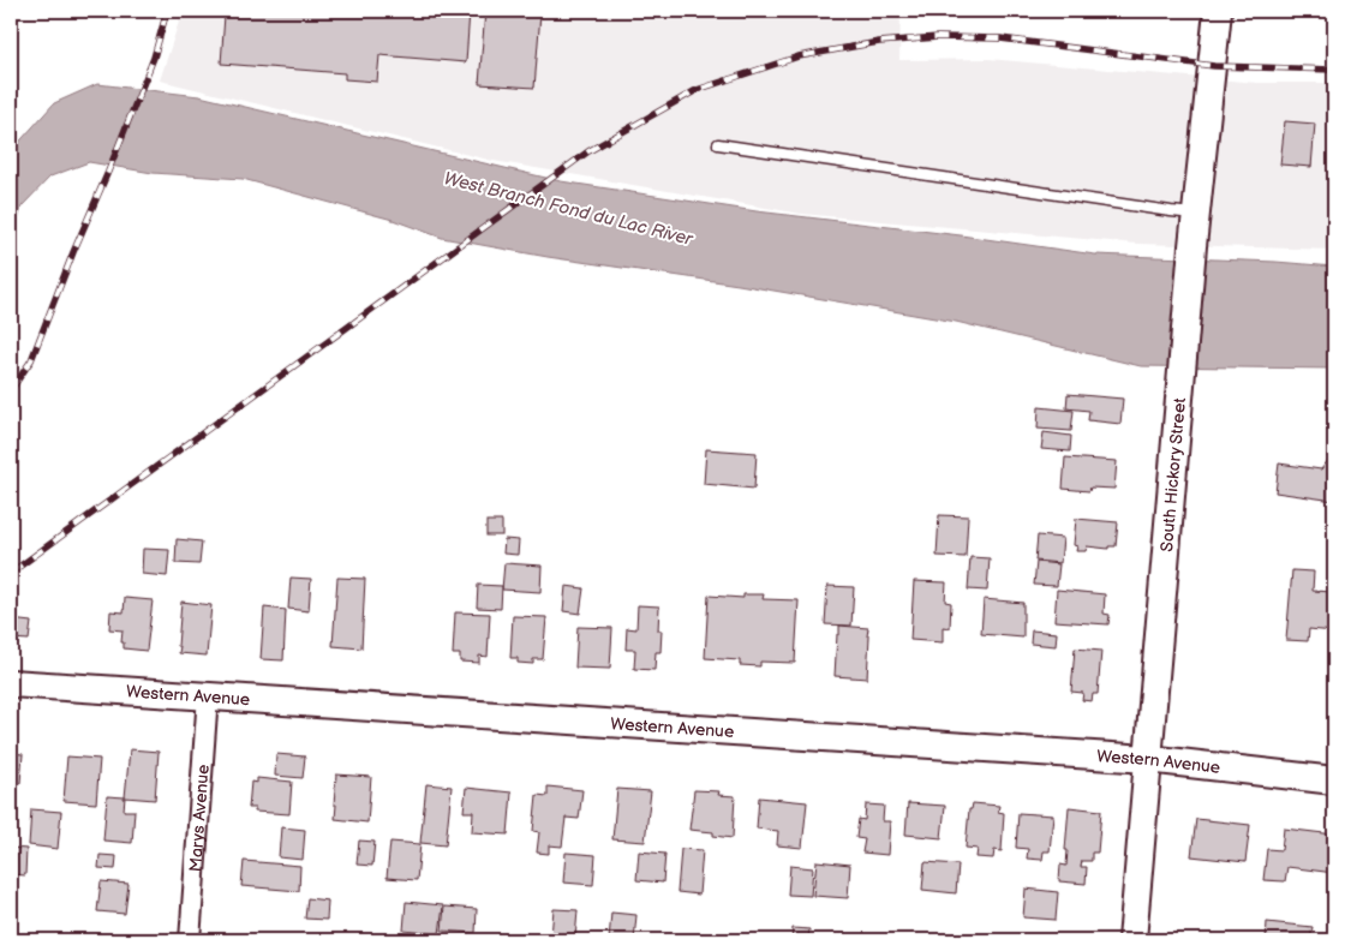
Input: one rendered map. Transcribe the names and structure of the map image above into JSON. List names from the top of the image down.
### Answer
{
  "streets": {
    "street": ["South Hickory Street", "Western Avenue", "Marys Avenue"]
  },
  "crossings": [
    ["South Hickory Street", "Western Avenue"],
    ["Western Avenue", "Marys Avenue"]
  ],
  "water": ["West Branch Fond du Lac River"]
}
